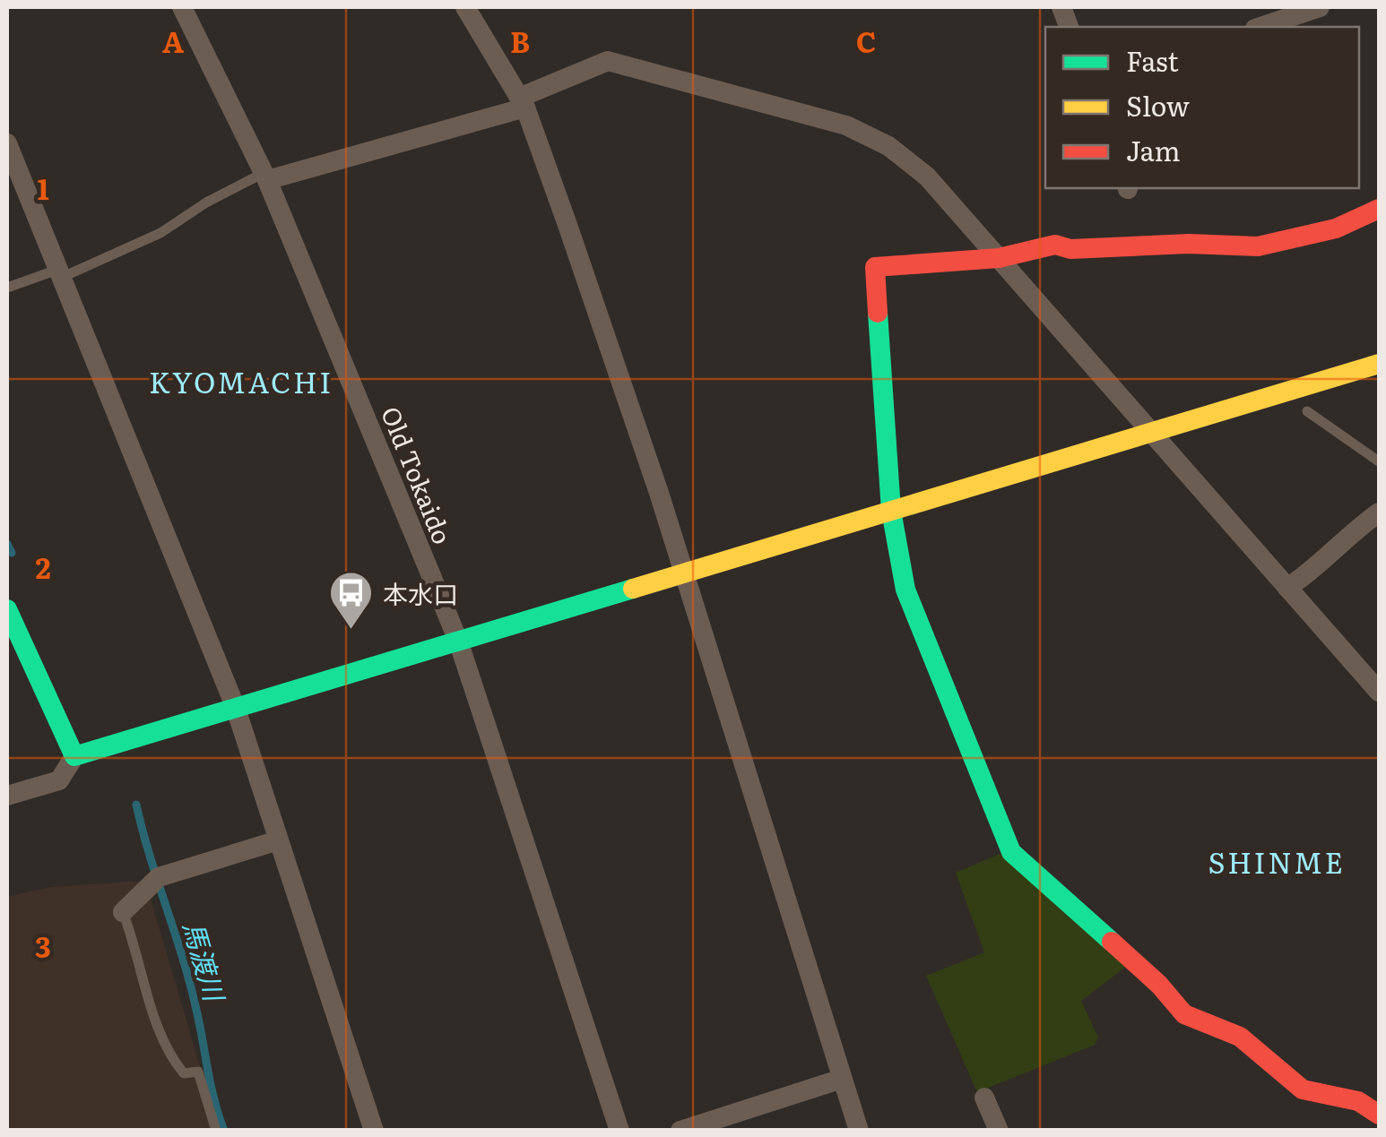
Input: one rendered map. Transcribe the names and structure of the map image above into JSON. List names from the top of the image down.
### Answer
{
  "streets": {
    "street": ["Old Tokaido"]
  },
  "districts": ["KYOMACHI", "SHINME"],
  "water": ["馬渡川"],
  "places": {
    "bus stop": ["本水口"]
  },
  "legend": ["Fast", "Slow", "Jam"],
  "grid": {
    "columns": ["A", "B", "C"],
    "rows": ["1", "2", "3"]
  }
}
